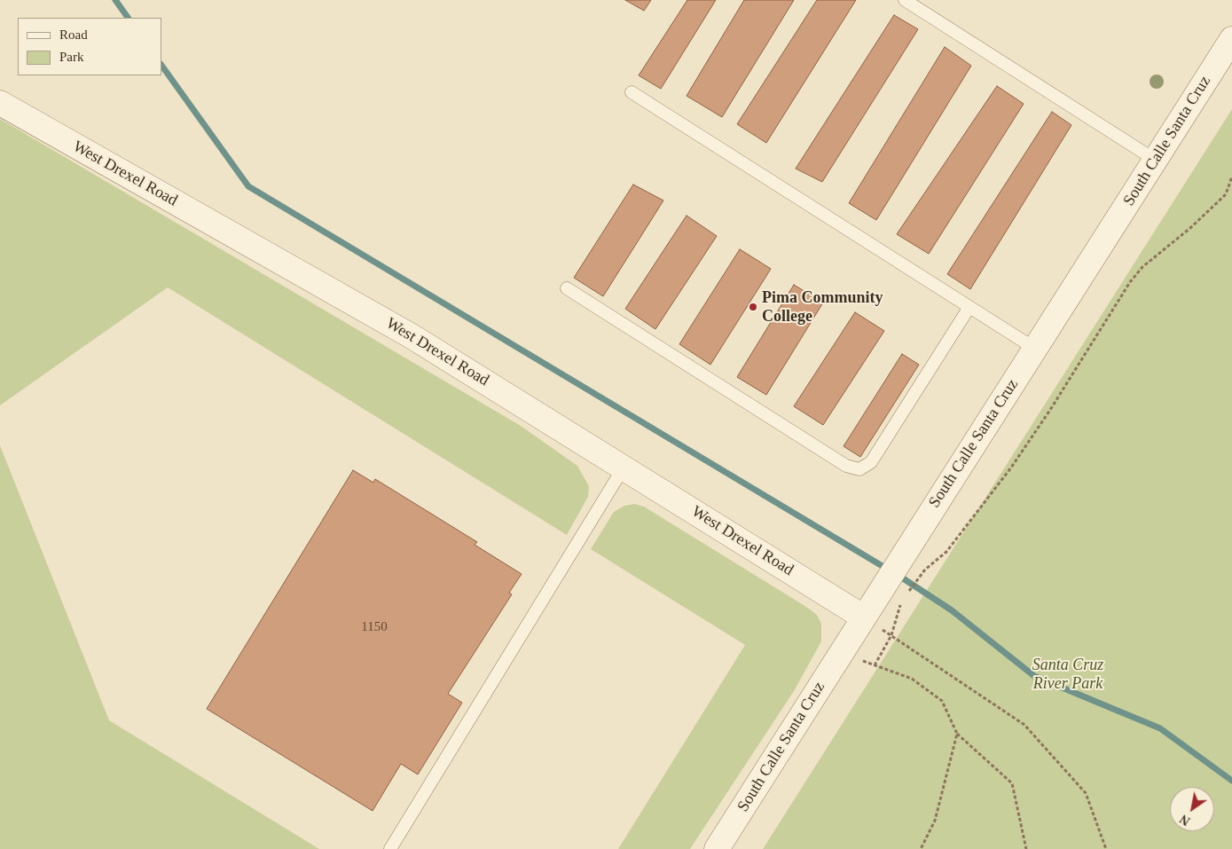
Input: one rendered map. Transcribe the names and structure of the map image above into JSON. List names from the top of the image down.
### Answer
{
  "streets": {
    "street": ["South Calle Santa Cruz", "West Drexel Road"]
  },
  "crossings": [
    ["South Calle Santa Cruz", "West Drexel Road"]
  ],
  "parks": ["Santa Cruz River Park"],
  "places": ["Pima Community College"],
  "house_numbers": ["1150"],
  "legend": ["Road", "Park"],
  "north": "bottom left"
}
